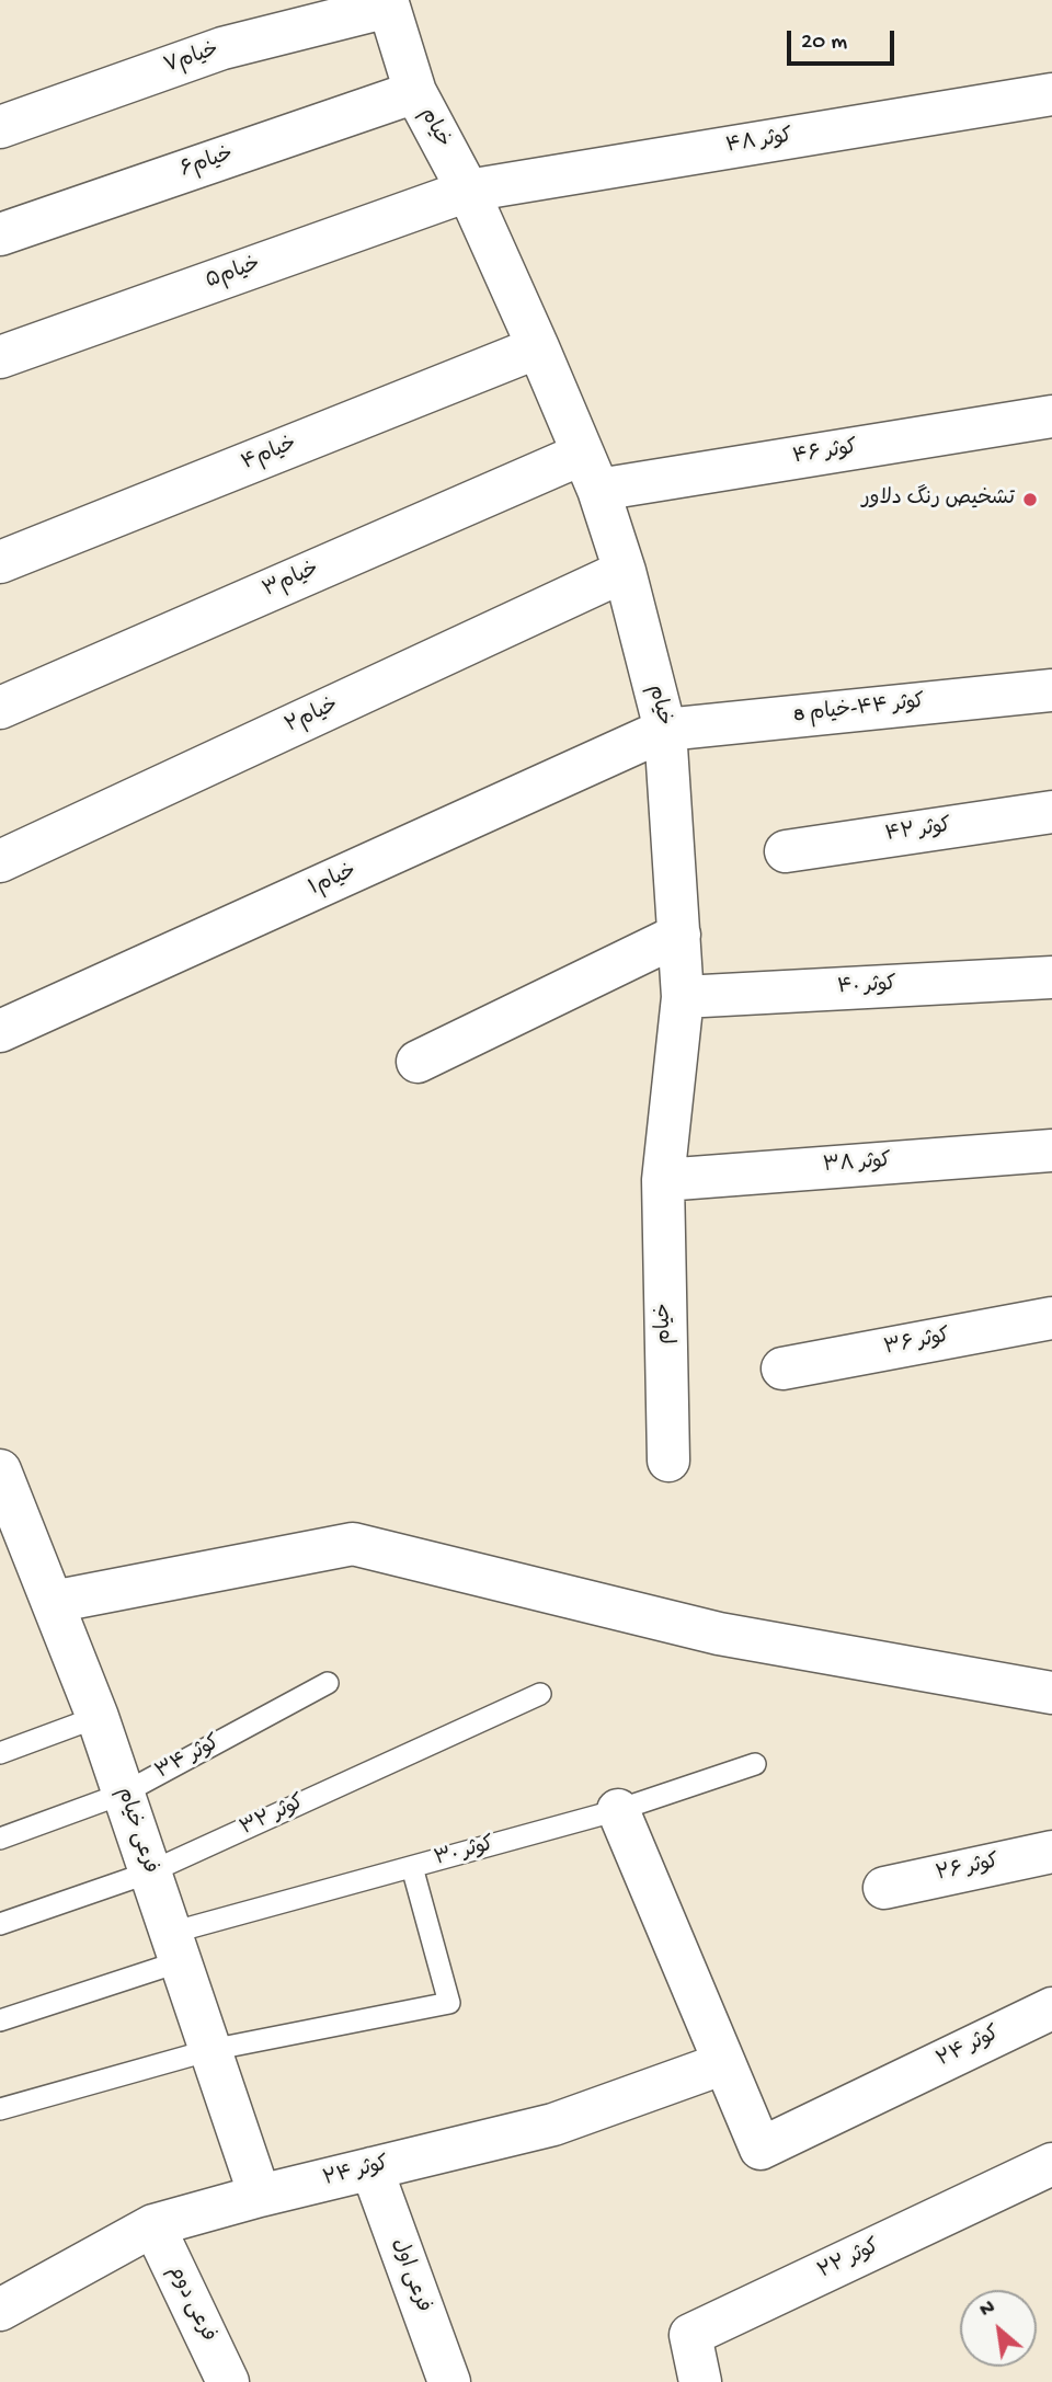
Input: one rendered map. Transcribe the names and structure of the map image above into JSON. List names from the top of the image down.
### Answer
{
  "streets": {
    "street": [
      "خیام۷",
      "خیام",
      "کوثر ۴۸",
      "خیام۶",
      "خیام۵",
      "کوثر ۴۶",
      "خیام۴",
      "خیام۳",
      "کوثر ۴۴-خیام 8",
      "خیام۲",
      "کوثر ۴۲",
      "خیام۱",
      "کوثر ۴۰",
      "کوثر ۳۸",
      "کوثر ۳۶",
      "فرعی خیام",
      "کوثر ۲۶",
      "کوثر ۲۴",
      "کوثر ۲۲",
      "فرعی اول",
      "فرعی دوم"
    ],
    "lane": ["کوثر ۳۴", "کوثر ۳۲", "کوثر ۳۰"]
  },
  "crossings": [
    ["خیام۷", "خیام"],
    ["خیام", "کوثر ۴۸"],
    ["خیام", "خیام۶"],
    ["خیام", "خیام۵"],
    ["خیام", "کوثر ۴۶"],
    ["خیام", "خیام۴"],
    ["خیام", "خیام۳"],
    ["خیام", "کوثر ۴۴-خیام 8"],
    ["خیام", "خیام۲"],
    ["خیام", "خیام۱"],
    ["خیام", "کوثر ۴۰"],
    ["خیام", "کوثر ۳۸"],
    ["کوثر ۴۸", "خیام۵"],
    ["کوثر ۴۶", "خیام۳"],
    ["کوثر ۴۴-خیام 8", "خیام۱"],
    ["کوثر ۳۴", "فرعی خیام"],
    ["کوثر ۳۲", "فرعی خیام"],
    ["فرعی خیام", "کوثر ۳۰"],
    ["فرعی خیام", "کوثر ۲۴"],
    ["کوثر ۳۰", "کوثر ۲۴"],
    ["کوثر ۲۴", "فرعی اول"],
    ["کوثر ۲۴", "فرعی دوم"]
  ],
  "places": ["تشخیص رنگ دلاور"],
  "scale_bar": "20 m",
  "north": "top left"
}
